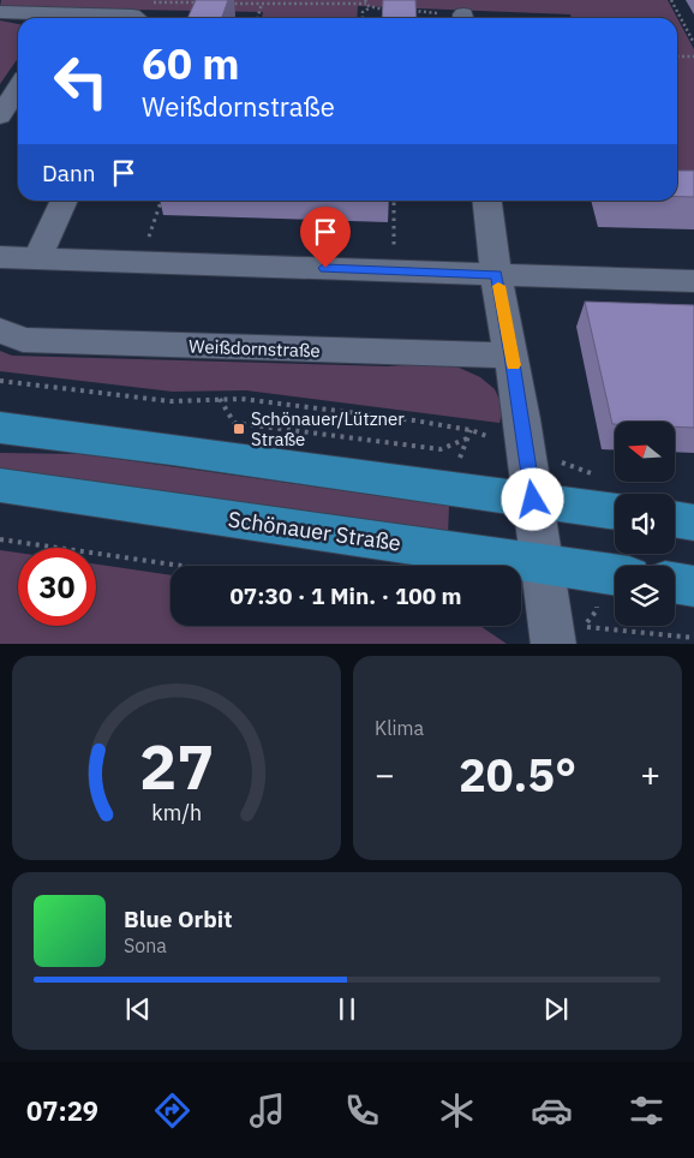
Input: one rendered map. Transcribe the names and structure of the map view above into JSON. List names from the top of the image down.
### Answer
{
  "streets": {
    "main road": ["Schönauer Straße"],
    "street": ["Weißdornstraße"]
  },
  "places": {
    "transit": ["Schönauer/Lützner Straße"]
  },
  "north": "left",
  "page": {
    "turn": ["60 m", "Weißdornstraße"],
    "then": "Dann",
    "limit": "30",
    "trip": "07:30 · 1 Min. · 100 m",
    "tile": "Klima",
    "heat": ["−", "20.5°", "+"],
    "song": ["Blue Orbit", "Sona"],
    "tabs": "07:29",
    "gauge": ["27", "km/h"]
  }
}
